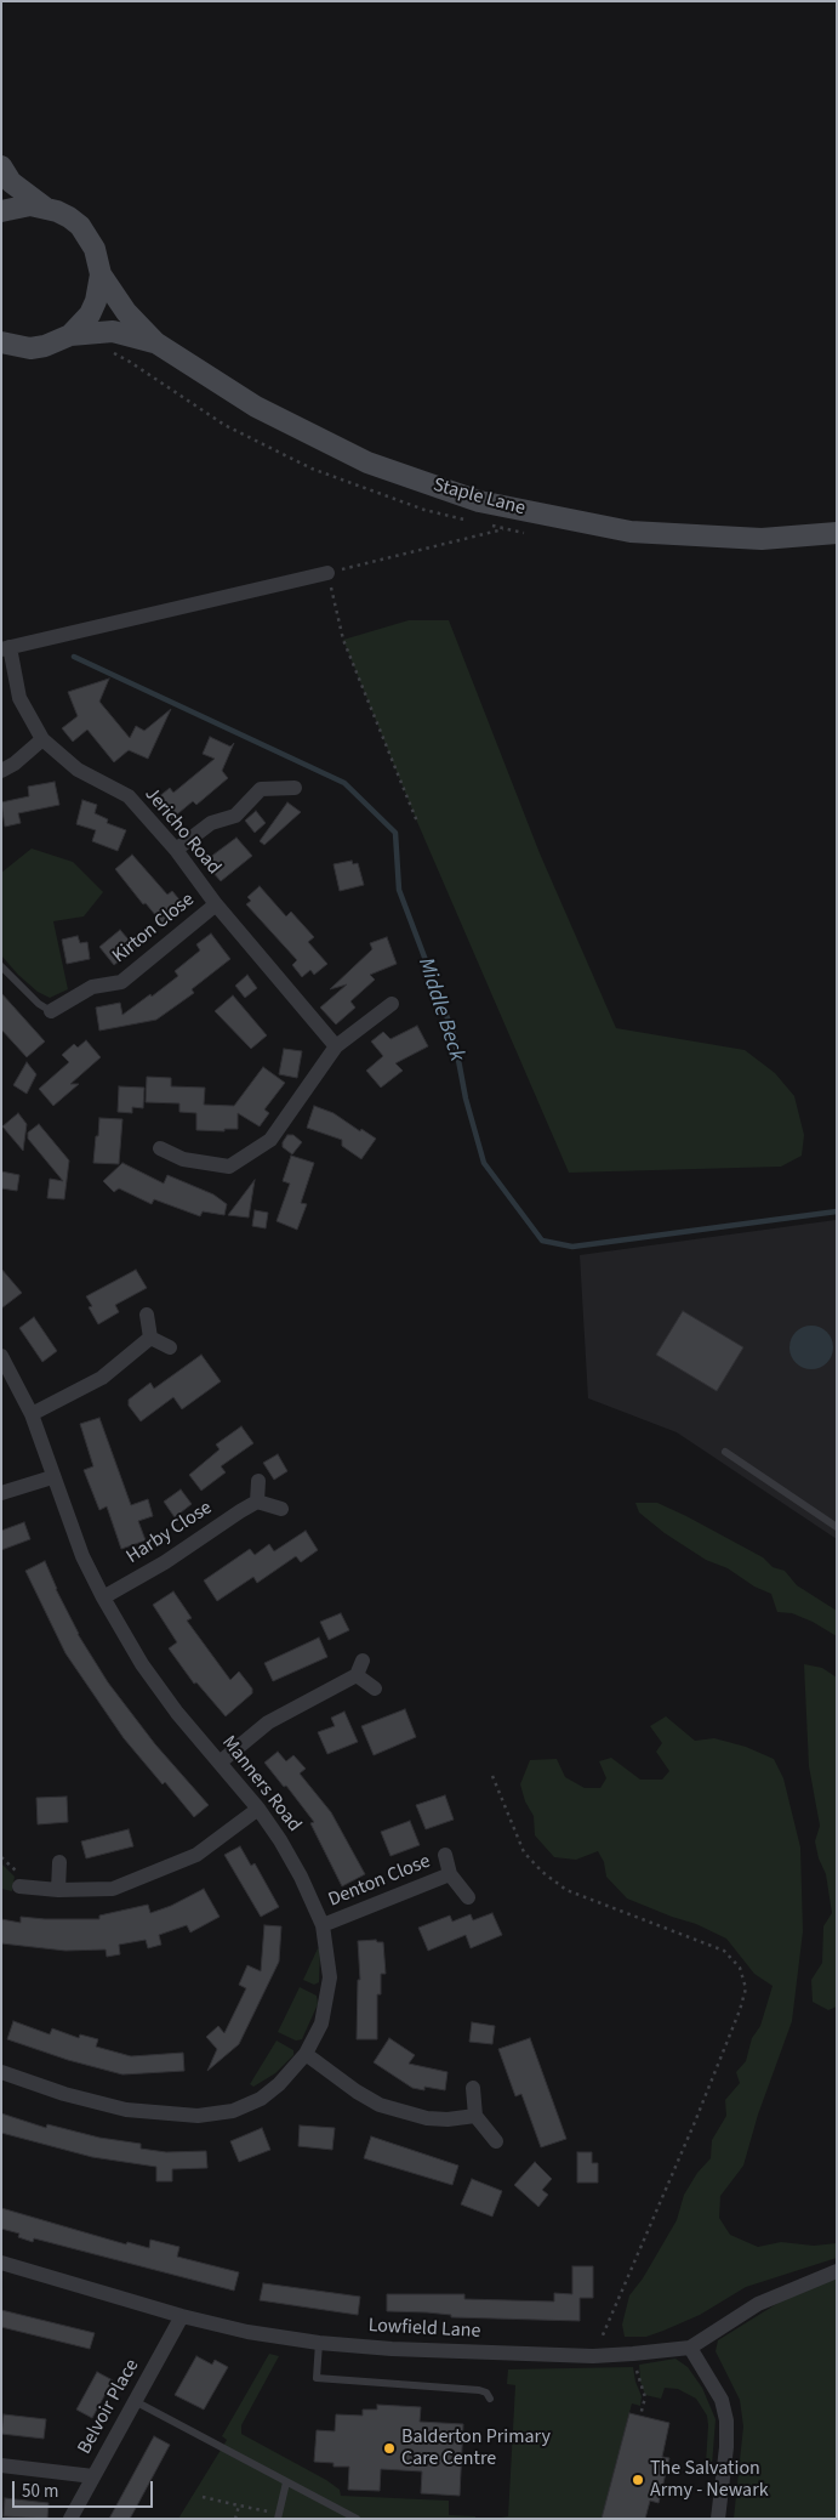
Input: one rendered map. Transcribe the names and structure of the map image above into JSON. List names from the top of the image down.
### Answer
{
  "streets": {
    "street": [
      "Staple Lane",
      "Jericho Road",
      "Kirton Close",
      "Harby Close",
      "Manners Road",
      "Denton Close",
      "Lowfield Lane",
      "Belvoir Place"
    ]
  },
  "crossings": [
    ["Jericho Road", "Kirton Close"],
    ["Harby Close", "Manners Road"],
    ["Manners Road", "Denton Close"],
    ["Lowfield Lane", "Belvoir Place"]
  ],
  "water": ["Middle Beck"],
  "places": ["Balderton Primary Care Centre", "The Salvation Army - Newark"],
  "scale_bar": "50 m"
}
